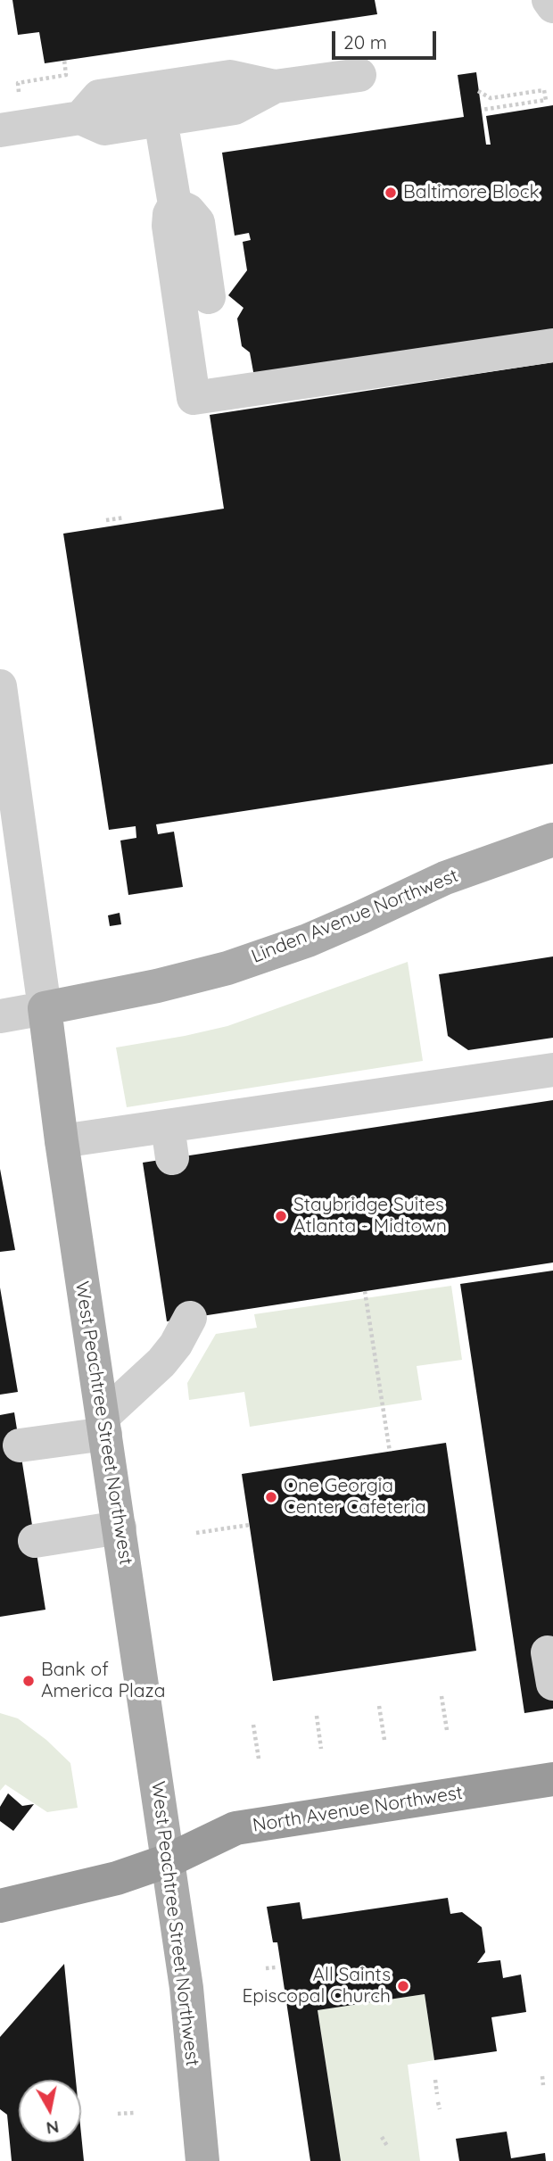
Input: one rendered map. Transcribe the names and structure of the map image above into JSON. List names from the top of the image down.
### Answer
{
  "streets": {
    "highway": ["North Avenue Northwest"],
    "main road": ["Linden Avenue Northwest", "West Peachtree Street Northwest"]
  },
  "crossings": [
    ["Linden Avenue Northwest", "West Peachtree Street Northwest"],
    ["West Peachtree Street Northwest", "North Avenue Northwest"]
  ],
  "places": [
    "Baltimore Block",
    "Staybridge Suites Atlanta - Midtown",
    "One Georgia Center Cafeteria",
    "Bank of America Plaza",
    "All Saints Episcopal Church"
  ],
  "scale_bar": "20 m",
  "north": "bottom"
}
